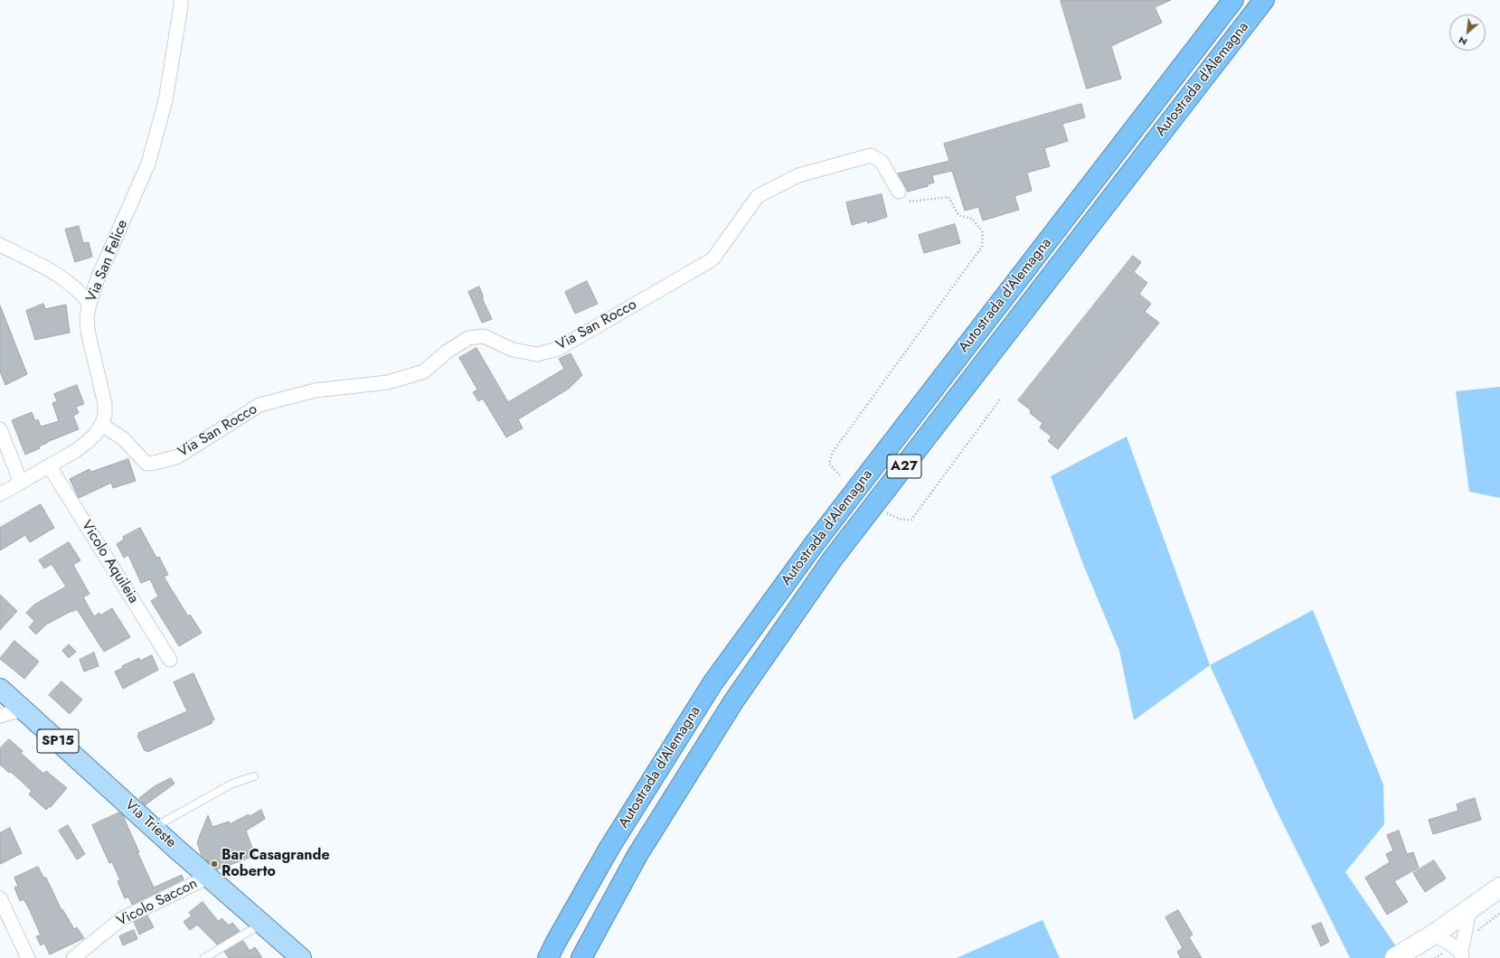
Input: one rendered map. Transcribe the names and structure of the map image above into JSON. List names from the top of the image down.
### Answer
{
  "streets": {
    "highway": ["Autostrada d'Alemagna", "A27"],
    "main road": ["SP15", "Via Trieste"],
    "street": [
      "Via San Felice",
      "Via San Rocco",
      "Vicolo Aquileia",
      "Vicolo Saccon"
    ]
  },
  "crossings": [
    ["Via San Felice", "Via San Rocco"],
    ["Via San Felice", "Vicolo Aquileia"],
    ["Via Trieste", "Vicolo Saccon"]
  ],
  "places": ["Bar Casagrande Roberto"],
  "north": "bottom left"
}
